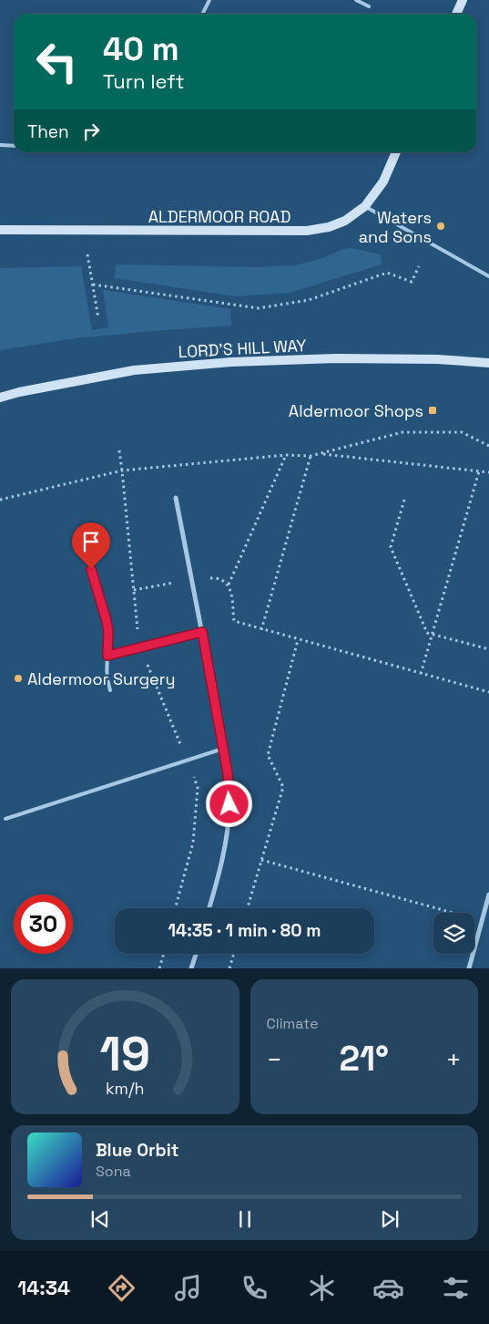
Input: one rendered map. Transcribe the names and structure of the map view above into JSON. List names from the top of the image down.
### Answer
{
  "streets": {
    "street": ["ALDERMOOR ROAD", "LORD'S HILL WAY"]
  },
  "places": {
    "other": ["Waters and Sons", "Aldermoor Surgery"],
    "transit": ["Aldermoor Shops"]
  },
  "page": {
    "turn": ["40 m", "Turn left"],
    "then": "Then",
    "limit": "30",
    "trip": "14:35 · 1 min · 80 m",
    "tile": "Climate",
    "heat": ["−", "21°", "+"],
    "song": ["Blue Orbit", "Sona"],
    "tabs": "14:34",
    "gauge": ["19", "km/h"]
  }
}
